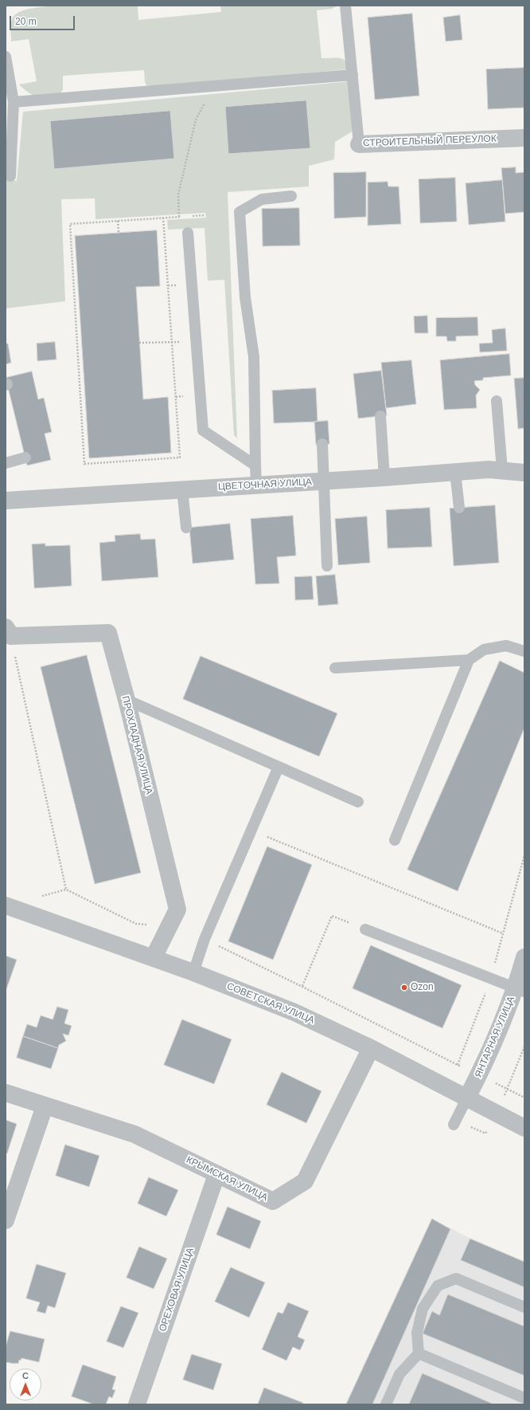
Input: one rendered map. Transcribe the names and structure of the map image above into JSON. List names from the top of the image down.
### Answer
{
  "streets": {
    "street": [
      "СТРОИТЕЛЬНЫЙ ПЕРЕУЛОК",
      "ЦВЕТОЧНАЯ УЛИЦА",
      "ПРОХЛАДНАЯ УЛИЦА",
      "СОВЕТСКАЯ УЛИЦА",
      "ЯНТАРНАЯ УЛИЦА",
      "КРЫМСКАЯ УЛИЦА",
      "ОРЕХОВАЯ УЛИЦА"
    ]
  },
  "crossings": [
    ["ПРОХЛАДНАЯ УЛИЦА", "СОВЕТСКАЯ УЛИЦА"],
    ["СОВЕТСКАЯ УЛИЦА", "ЯНТАРНАЯ УЛИЦА"],
    ["СОВЕТСКАЯ УЛИЦА", "КРЫМСКАЯ УЛИЦА"],
    ["КРЫМСКАЯ УЛИЦА", "ОРЕХОВАЯ УЛИЦА"]
  ],
  "places": ["Ozon"],
  "scale_bar": "20 m",
  "north": "top"
}
